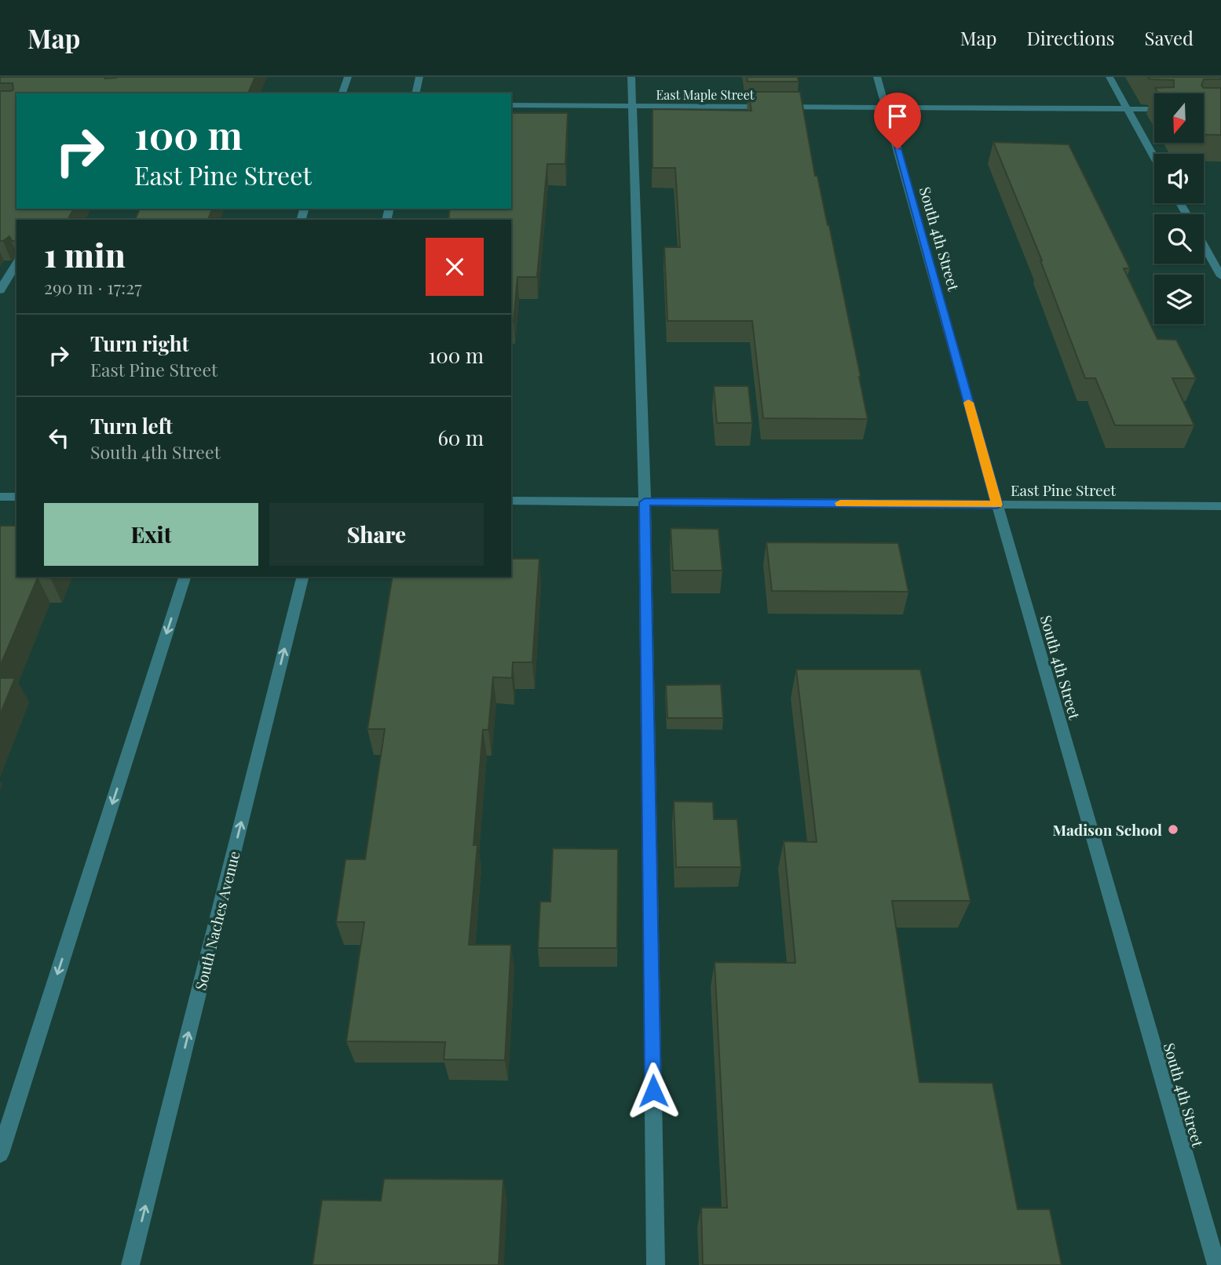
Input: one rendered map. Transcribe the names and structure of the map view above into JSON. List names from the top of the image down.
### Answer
{
  "streets": {
    "street": [
      "East Maple Street",
      "South 4th Street",
      "East Pine Street",
      "South Naches Avenue"
    ]
  },
  "crossings": [
    ["East Maple Street", "South 4th Street"],
    ["South 4th Street", "East Pine Street"]
  ],
  "one_way": ["South Naches Avenue"],
  "places": ["Madison School"],
  "north": "bottom",
  "page": {
    "header": "Map",
    "nav": ["Map", "Directions", "Saved"],
    "turn": ["100 m", "East Pine Street"],
    "heading": ["1 min", "290 m · 17:27"],
    "list": [
      {
        "name": "Turn right",
        "note": "East Pine Street",
        "value": "100 m"
      },
      {
        "name": "Turn left",
        "note": "South 4th Street",
        "value": "60 m"
      }
    ],
    "buttons": ["Exit", "Share"]
  }
}
